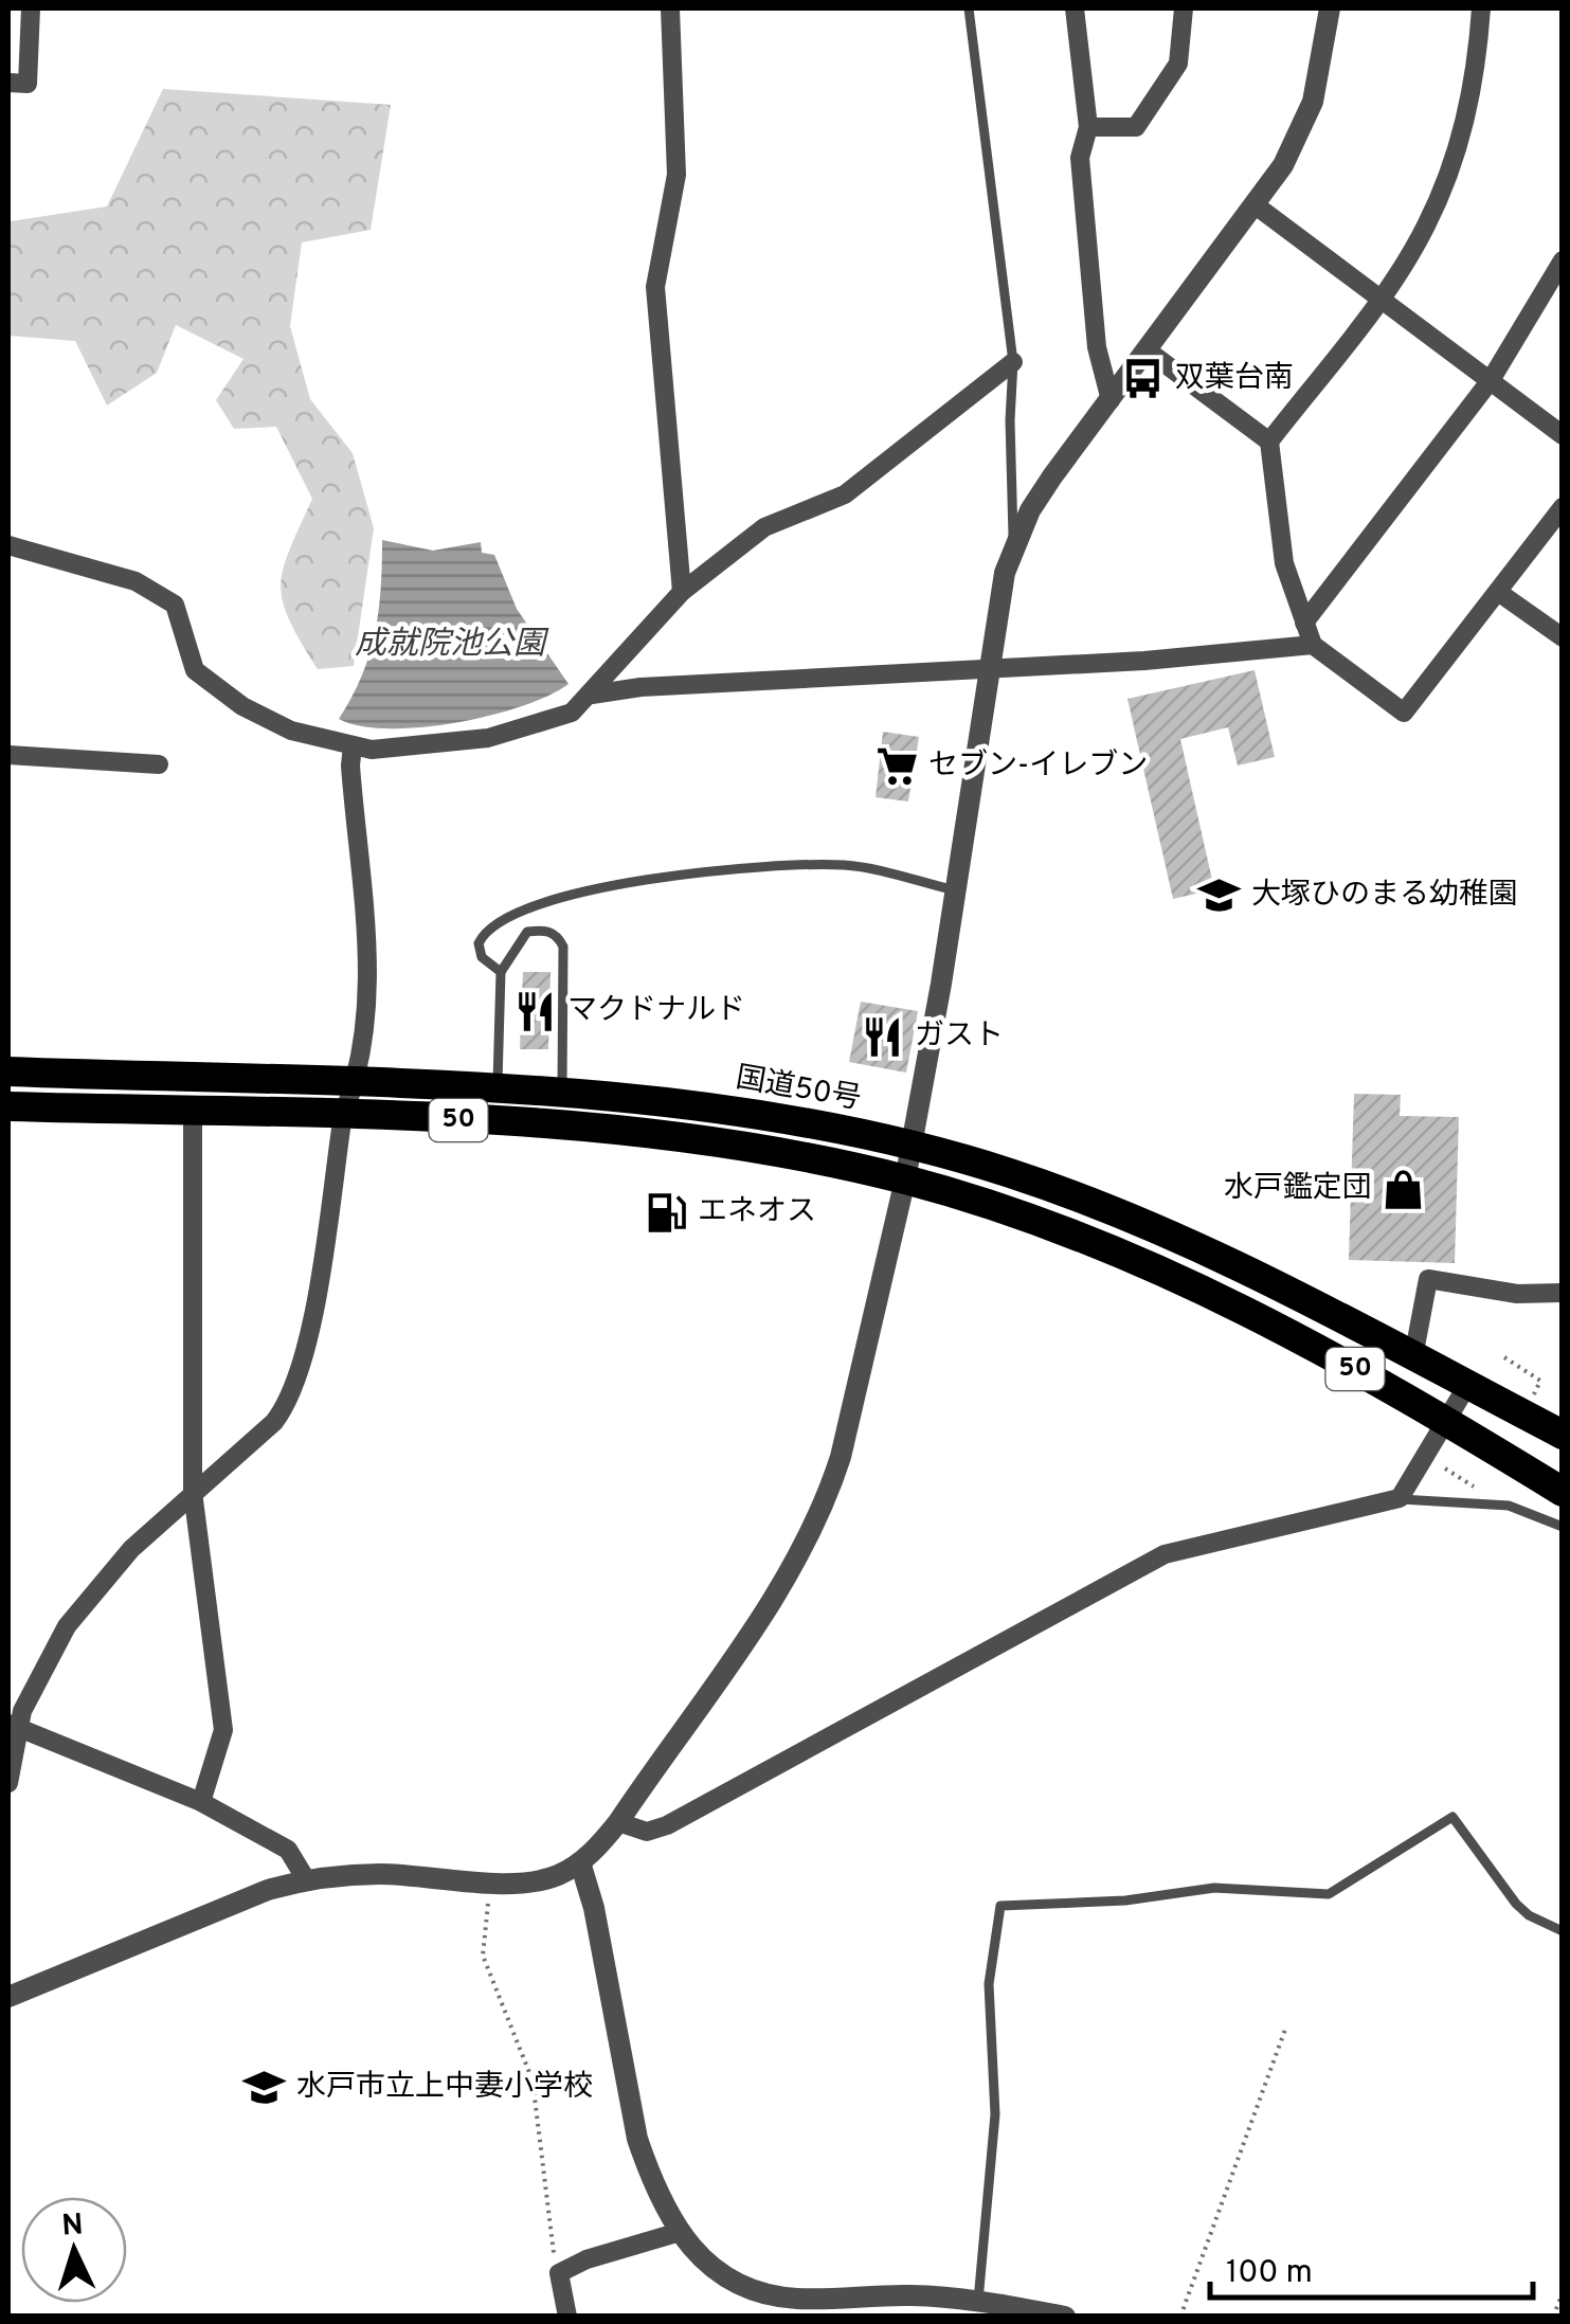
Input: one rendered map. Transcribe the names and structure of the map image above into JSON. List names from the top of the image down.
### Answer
{
  "streets": {
    "highway": ["国道50号", "50"]
  },
  "crossings": [
    ["国道50号", "50"]
  ],
  "water": ["成就院池公園"],
  "places": {
    "bus stop": ["双葉台南"],
    "supermarket": ["セブン-イレブン"],
    "school or university": ["大塚ひのまる幼稚園", "水戸市立上中妻小学校"],
    "restaurant": ["マクドナルド", "ガスト"],
    "shop": ["水戸鑑定団"],
    "fuel station": ["エネオス"]
  },
  "scale_bar": "100 m",
  "north": "top"
}
